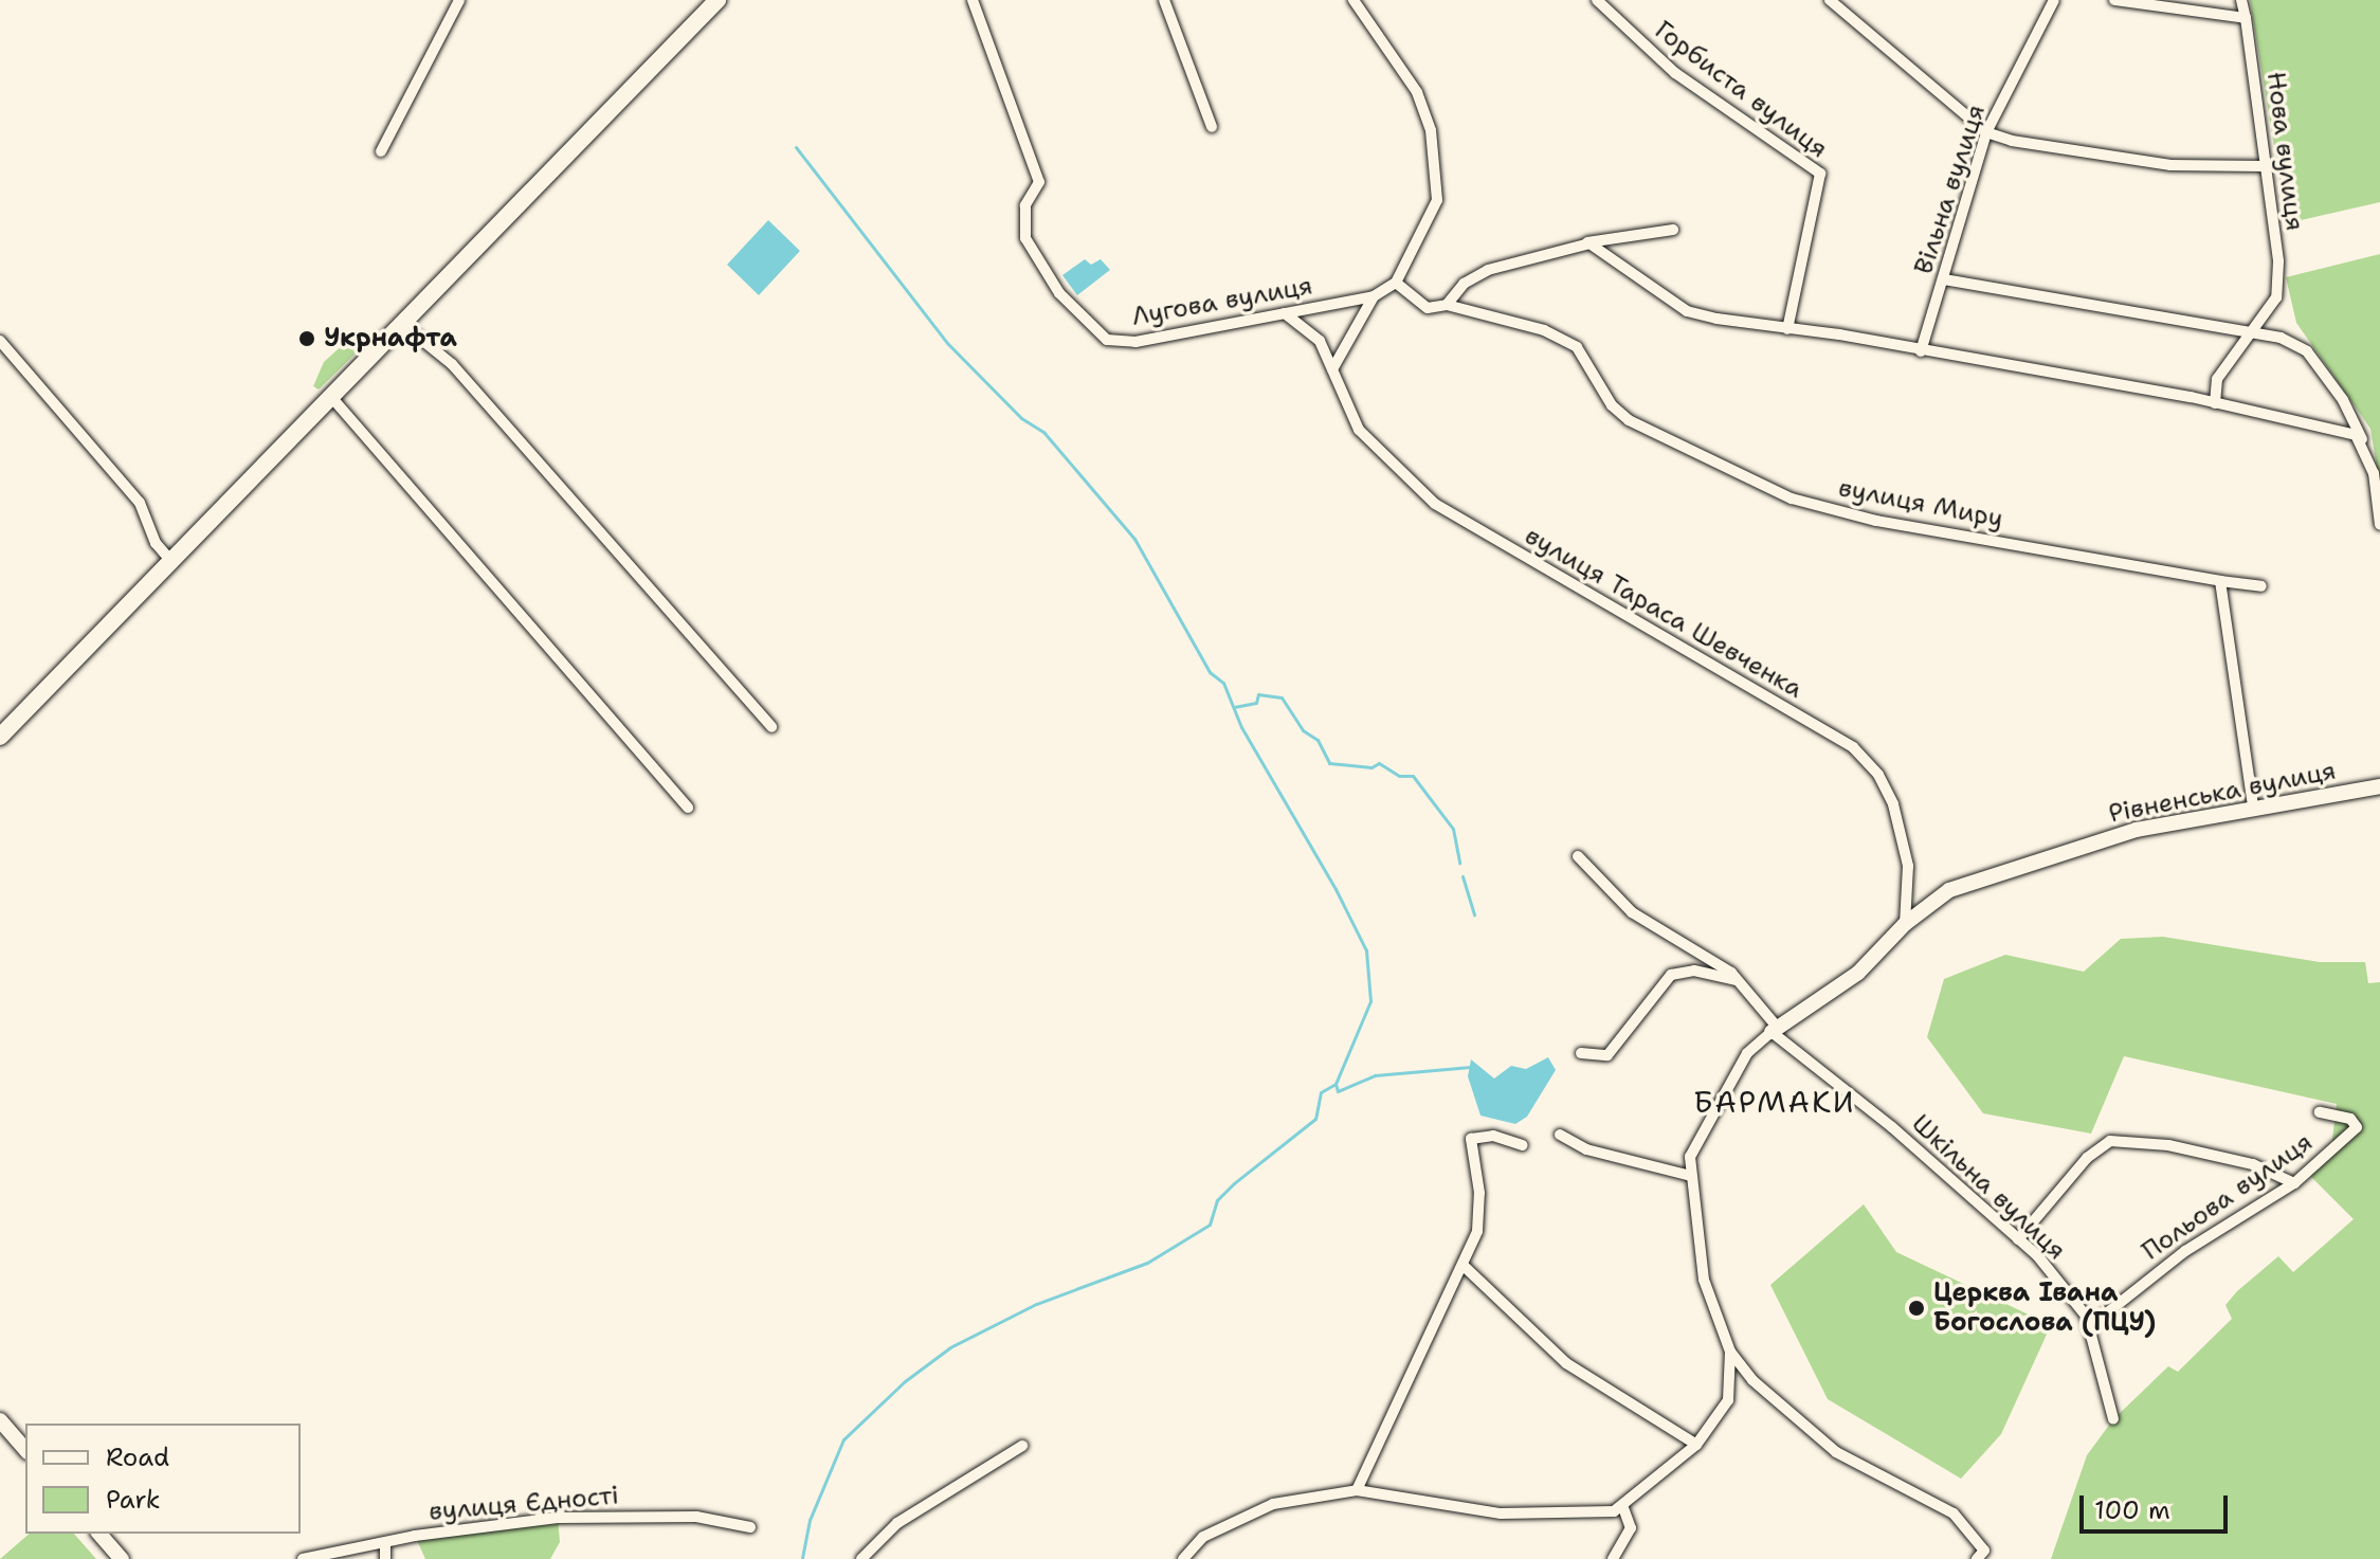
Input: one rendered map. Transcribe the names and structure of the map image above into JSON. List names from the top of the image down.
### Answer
{
  "streets": {
    "street": [
      "Горбиста вулиця",
      "Нова вулиця",
      "Вільна вулиця",
      "Лугова вулиця",
      "вулиця Миру",
      "вулиця Тараса Шевченка",
      "Рівненська вулиця",
      "Шкільна вулиця",
      "Польова вулиця",
      "вулиця Єдності"
    ]
  },
  "crossings": [
    ["Лугова вулиця", "вулиця Тараса Шевченка"],
    ["вулиця Тараса Шевченка", "Рівненська вулиця"],
    ["Рівненська вулиця", "Шкільна вулиця"],
    ["Шкільна вулиця", "Польова вулиця"]
  ],
  "districts": ["БАРМАКИ"],
  "places": ["Укрнафта", "Церква Івана Богослова (ПЦУ)"],
  "legend": ["Road", "Park"],
  "scale_bar": "100 m"
}
